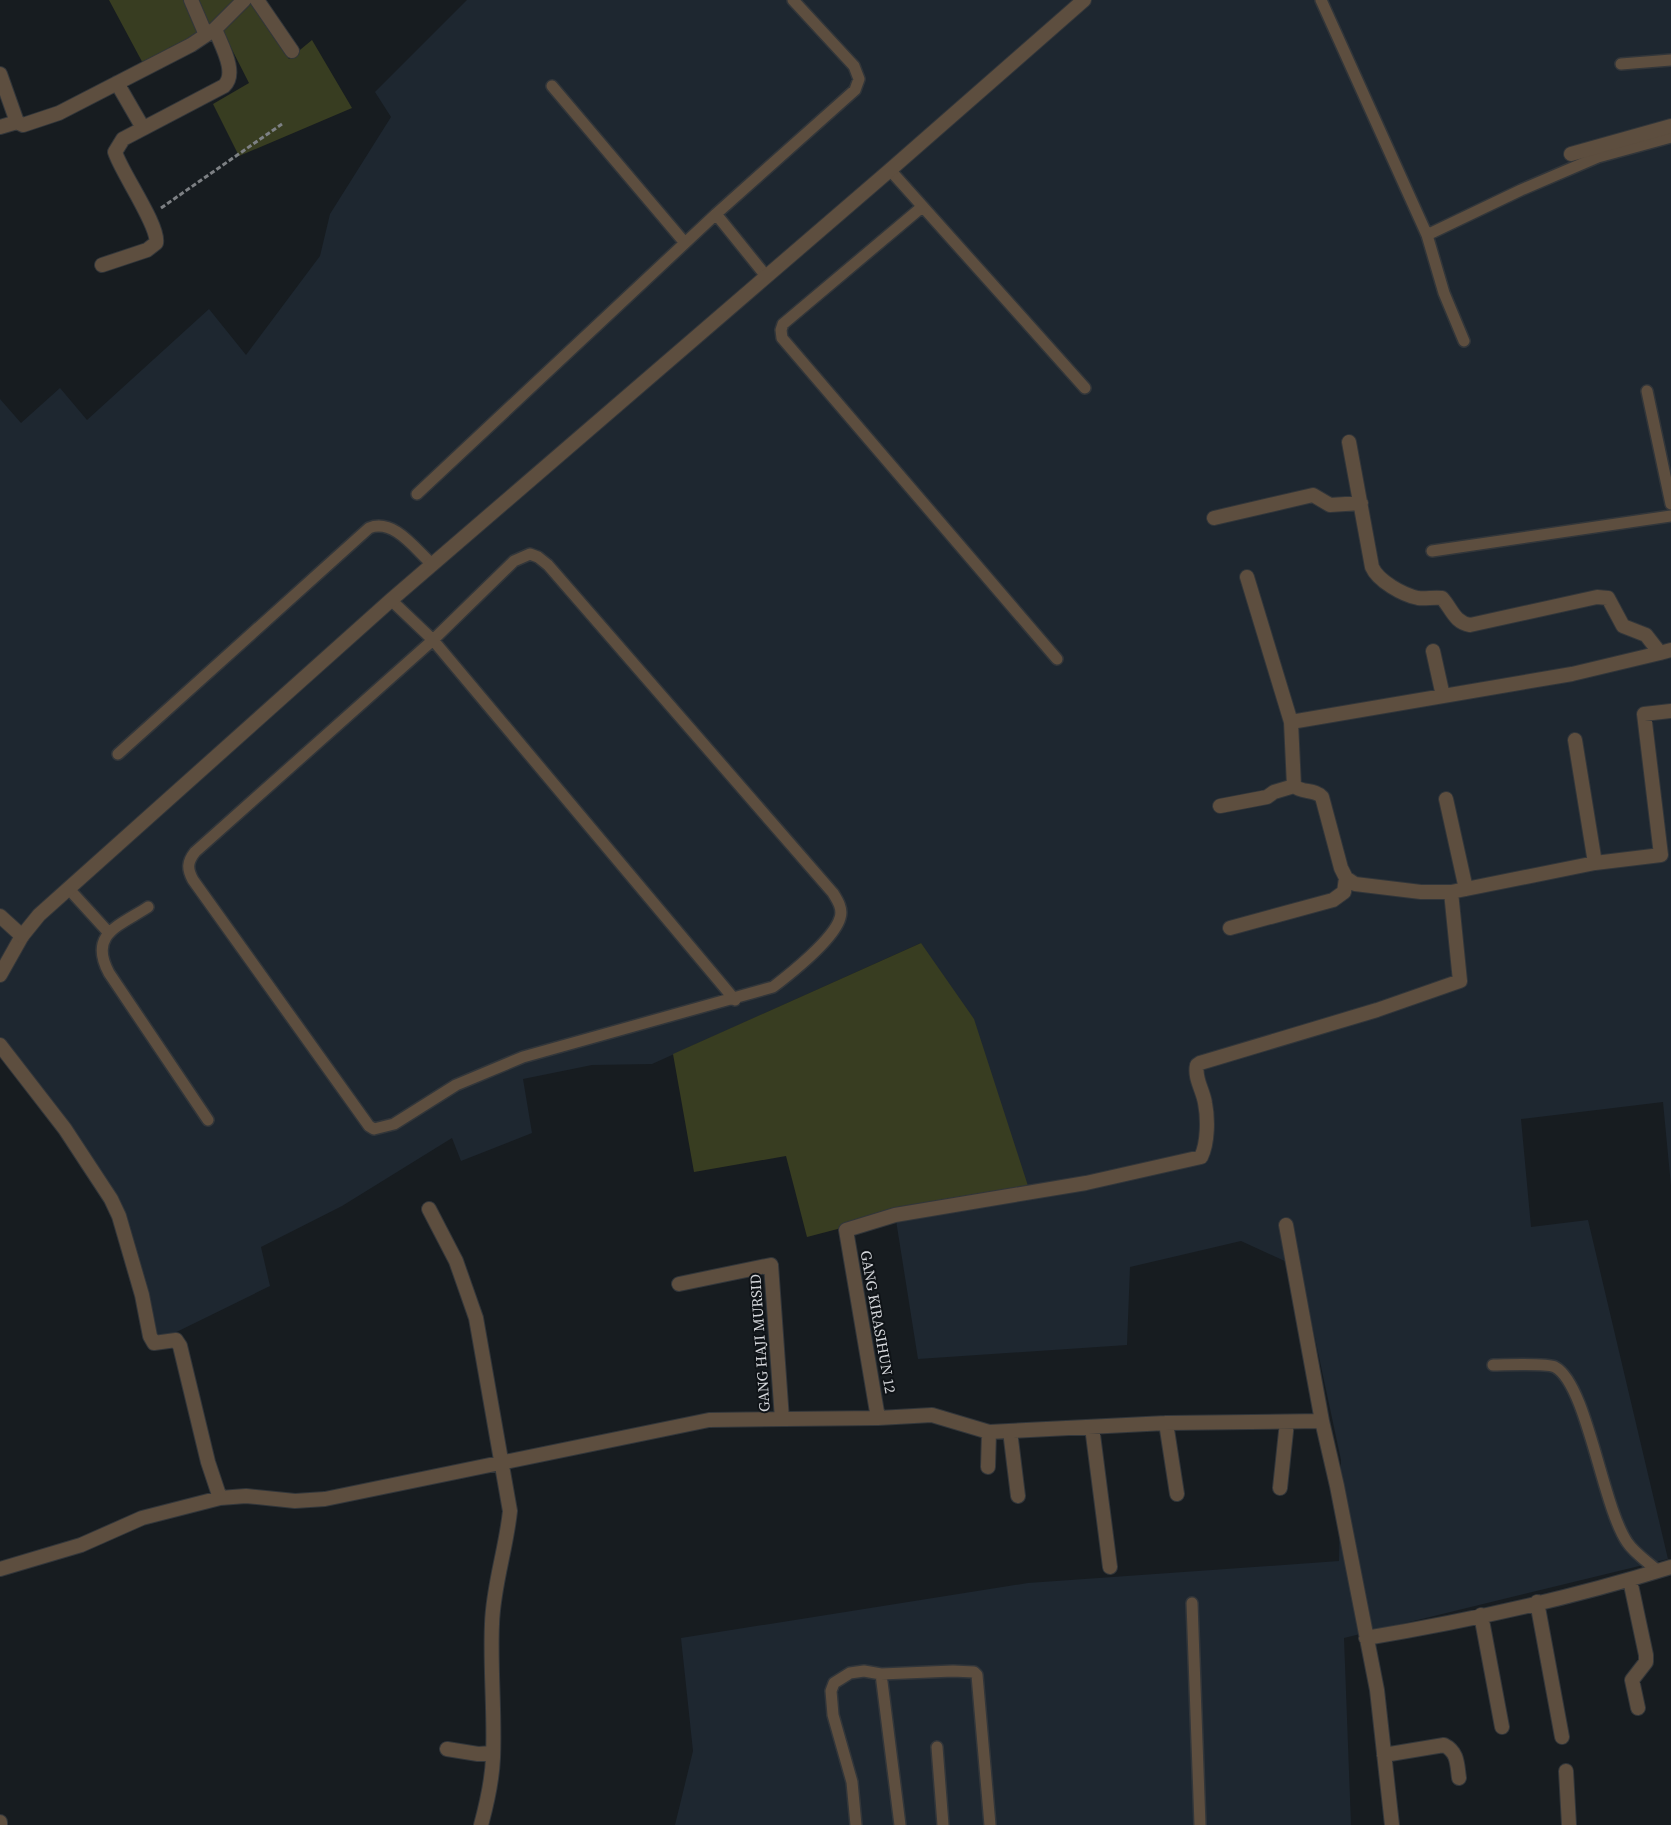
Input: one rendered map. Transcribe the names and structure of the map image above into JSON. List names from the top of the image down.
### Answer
{
  "streets": {
    "street": ["GANG KIRASIHUN 12", "GANG HAJI MURSID"]
  }
}
